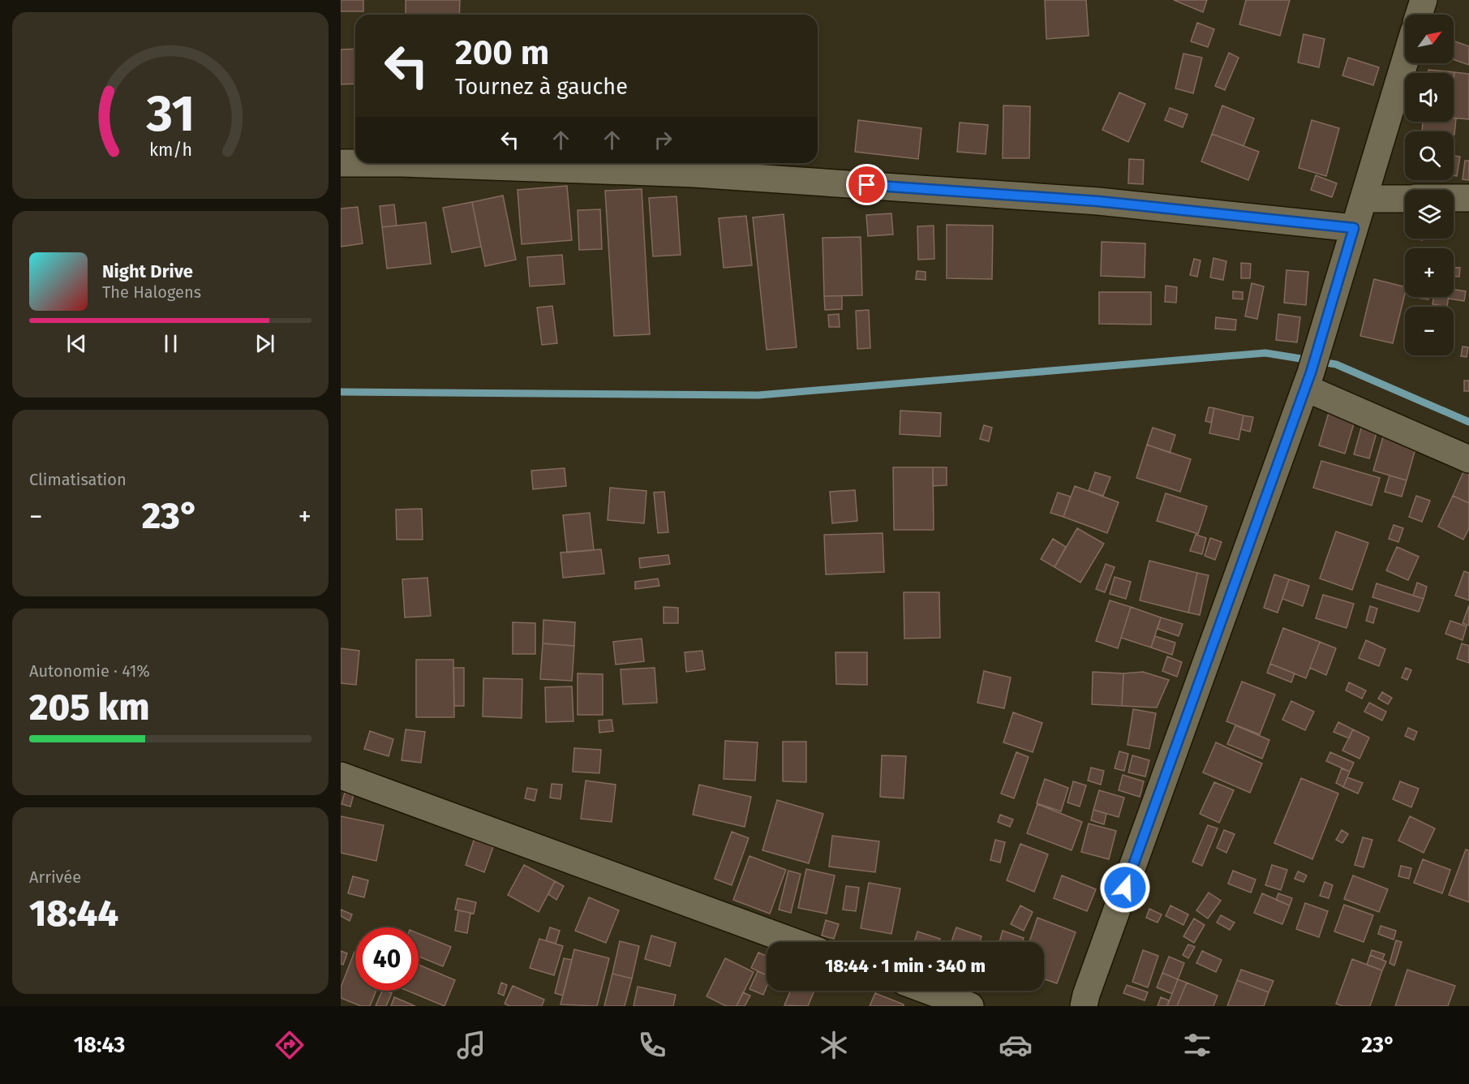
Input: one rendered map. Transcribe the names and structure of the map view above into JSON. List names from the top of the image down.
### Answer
{
  "north": "top right",
  "page": {
    "map_buttons": ["+", "−"],
    "turn": ["200 m", "Tournez à gauche"],
    "song": ["Night Drive", "The Halogens"],
    "tile": [
      "Climatisation",
      ["Autonomie · 41%", "205 km"],
      ["Arrivée", "18:44"]
    ],
    "heat": ["−", "23°", "+"],
    "limit": "40",
    "trip": "18:44 · 1 min · 340 m",
    "tabs": ["18:43", "23°"],
    "gauge": ["31", "km/h"]
  }
}
